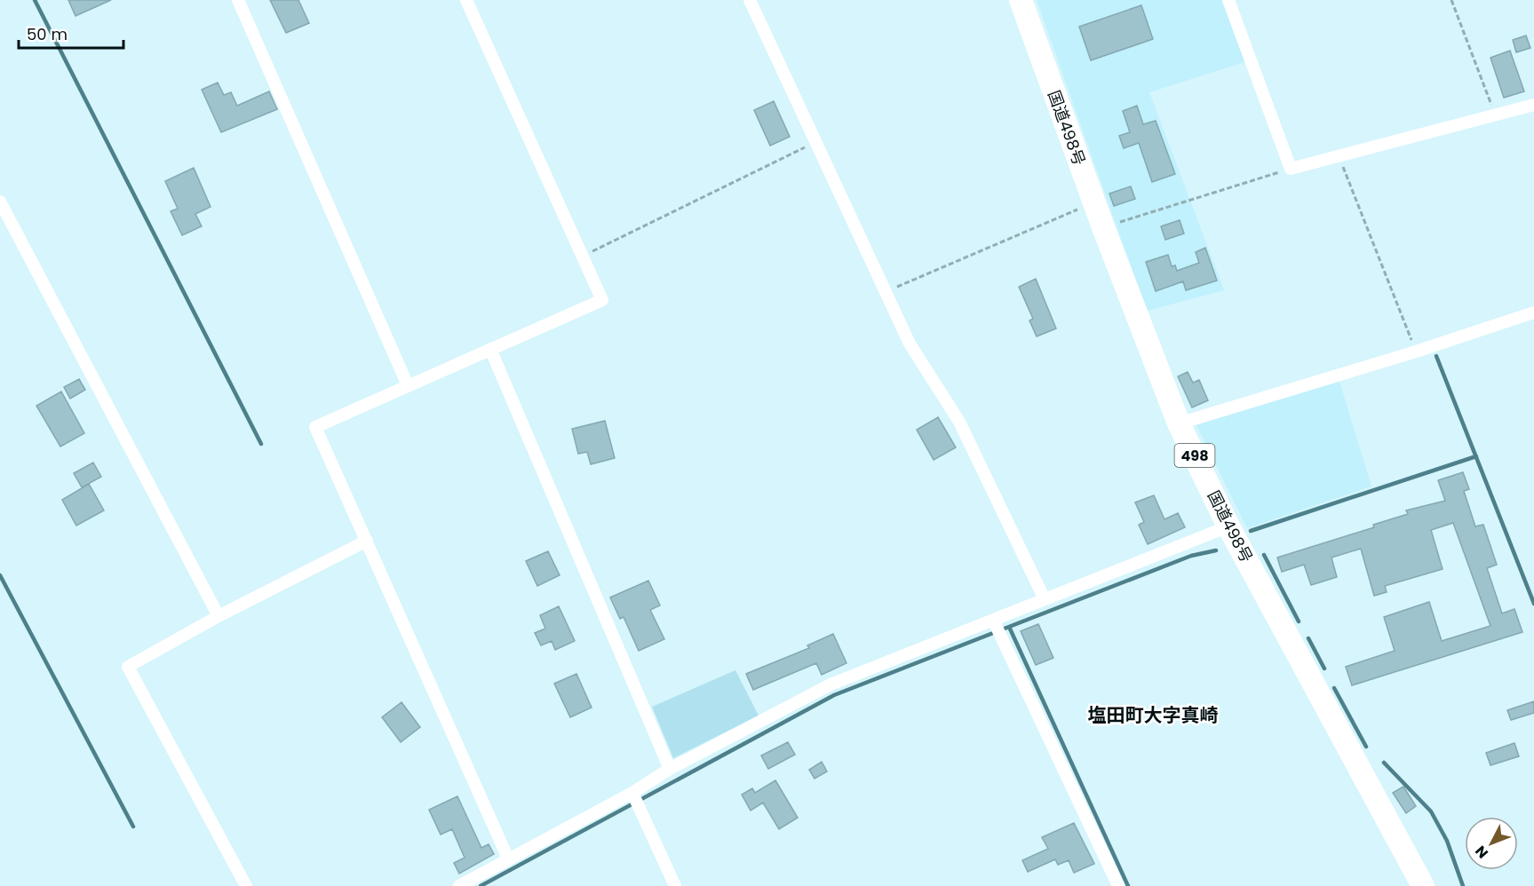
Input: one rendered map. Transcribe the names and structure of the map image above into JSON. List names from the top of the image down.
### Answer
{
  "streets": {
    "highway": ["国道498号", "498"]
  },
  "districts": ["塩田町大字真崎"],
  "scale_bar": "50 m",
  "north": "bottom left"
}
